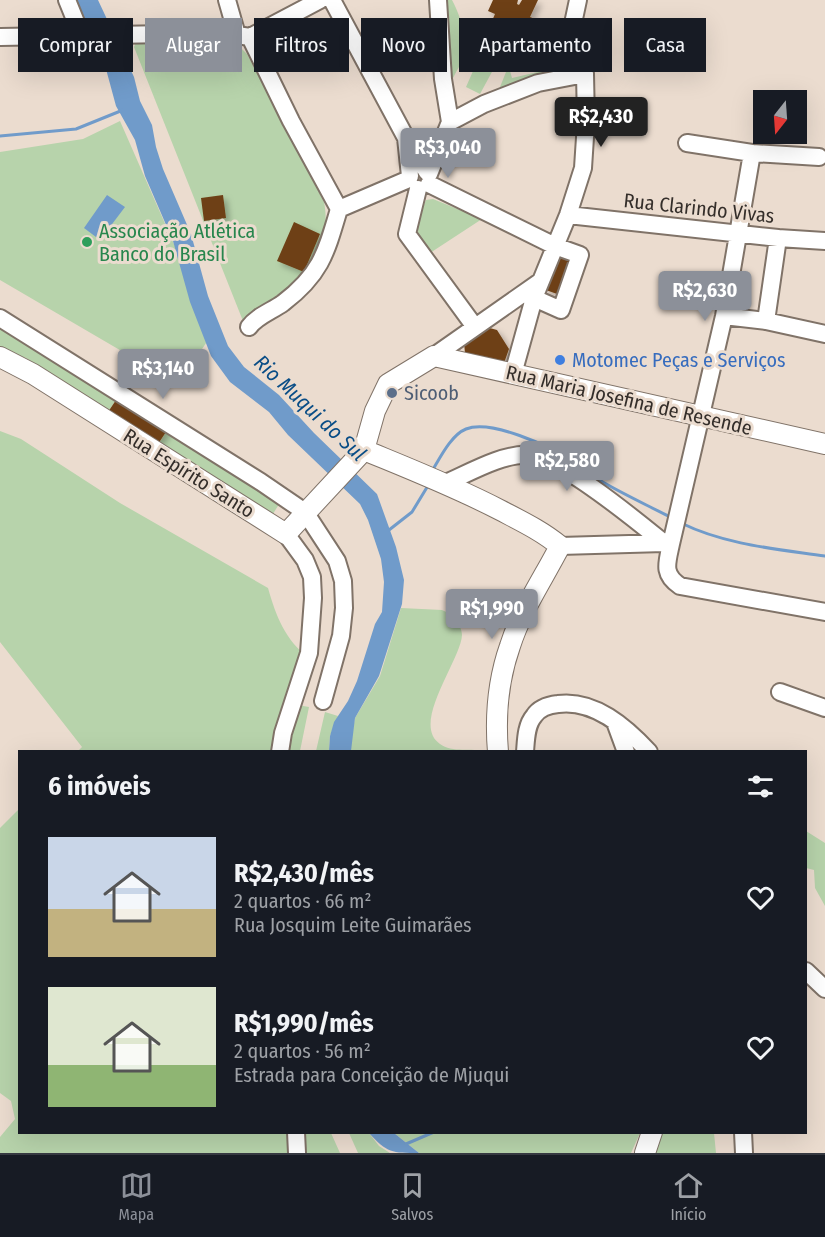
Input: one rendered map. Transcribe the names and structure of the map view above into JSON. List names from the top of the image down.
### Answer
{
  "streets": {
    "main road": ["Rua Maria Josefina de Resende", "Rua Espírito Santo"],
    "street": ["Rua Clarindo Vivas"]
  },
  "water": ["Rio Muqui do Sul"],
  "places": ["Associação Atlética Banco do Brasil", "Motomec Peças e Serviços", "Sicoob"],
  "north": "bottom",
  "page": {
    "chip": [
      "Comprar",
      "Alugar",
      "Filtros",
      "Novo",
      "Apartamento",
      "Casa"
    ],
    "price": [
      "R$2,430",
      "R$3,040",
      "R$2,630",
      "R$3,140",
      "R$2,580",
      "R$1,990"
    ],
    "heading": "6 imóveis",
    "list": [
      {
        "name": "R$2,430/mês",
        "note": "2 quartos · 66 m² · Rua Josquim Leite Guimarães"
      },
      {
        "name": "R$1,990/mês",
        "note": "2 quartos · 56 m² · Estrada para Conceição de Mjuqui"
      }
    ],
    "tabs": ["Mapa", "Salvos", "Início"]
  }
}
